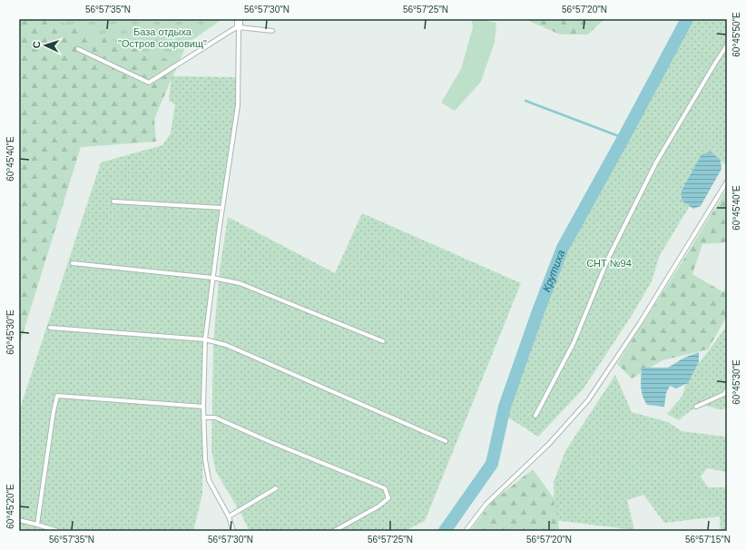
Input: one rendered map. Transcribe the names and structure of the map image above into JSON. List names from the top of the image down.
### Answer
{
  "water": ["Крутиха"],
  "parks": ["База отдыха \"Остров сокровищ\"", "СНТ №94"],
  "north": "left",
  "coordinates": [
    "56°57'35\"N",
    "56°57'30\"N",
    "56°57'25\"N",
    "56°57'20\"N",
    "60°45'50\"E",
    "60°45'40\"E",
    "60°45'30\"E",
    "60°45'20\"E",
    "56°57'15\"N"
  ]
}
